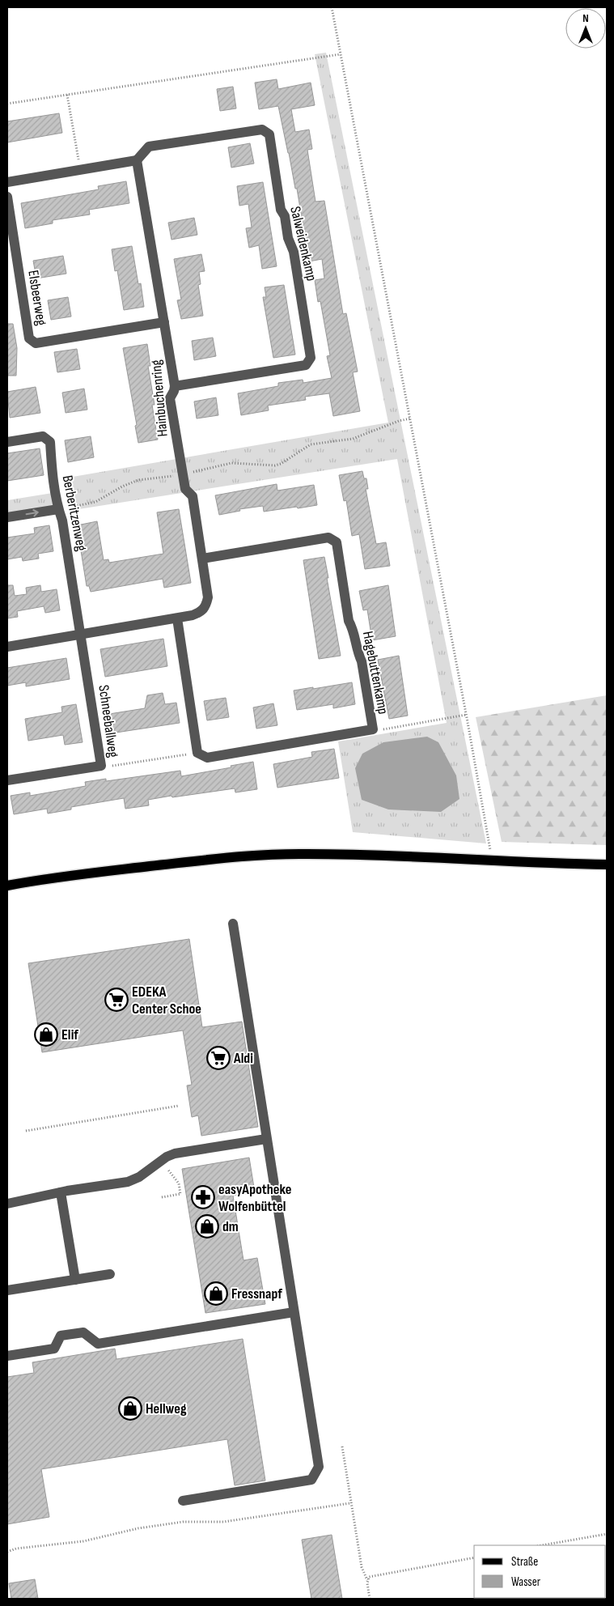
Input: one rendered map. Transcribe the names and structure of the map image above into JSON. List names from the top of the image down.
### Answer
{
  "streets": {
    "street": [
      "Salweidenkamp",
      "Elsbeerweg",
      "Hainbuchenring",
      "Berberitzenweg",
      "Hagebuttenkamp",
      "Schneeballweg"
    ]
  },
  "crossings": [
    ["Salweidenkamp", "Hainbuchenring"],
    ["Elsbeerweg", "Hainbuchenring"],
    ["Hainbuchenring", "Berberitzenweg"],
    ["Hainbuchenring", "Hagebuttenkamp"],
    ["Hainbuchenring", "Schneeballweg"],
    ["Berberitzenweg", "Schneeballweg"]
  ],
  "places": {
    "supermarket": ["EDEKA Center Schoe", "Aldi"],
    "shop": [
      "Elif",
      "dm",
      "Fressnapf",
      "Hellweg"
    ],
    "pharmacy": ["easyApotheke Wolfenbüttel"]
  },
  "legend": ["Straße", "Wasser"],
  "north": "top"
}
